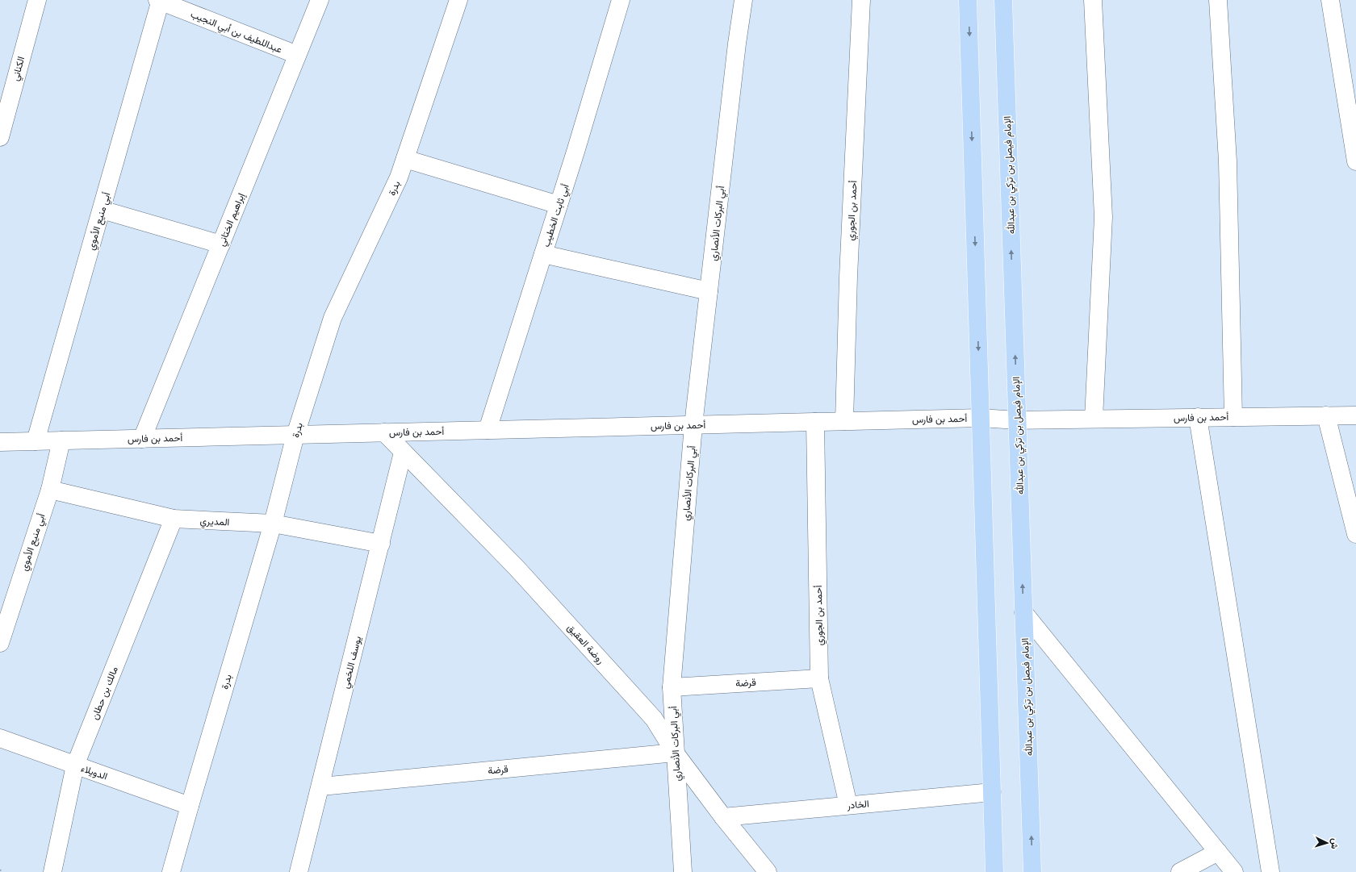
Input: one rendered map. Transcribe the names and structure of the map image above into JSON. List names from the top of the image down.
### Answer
{
  "streets": {
    "main road": ["الإمام فيصل بن تركي بن عبدالله"],
    "street": [
      "عبداللطيف بن أبي النجيب",
      "الكناني",
      "بدرة",
      "أحمد بن الجوري",
      "أبي ثابت الخطيب",
      "إبراهيم الختاني",
      "أبي منيع الأموي",
      "أبي البركات الأنصاري",
      "أحمد بن فارس",
      "المديري",
      "روضة العقيق",
      "يوسف اللخمي",
      "قرضة",
      "مالك بن حطان",
      "الدويلاء",
      "الخادر"
    ]
  },
  "crossings": [
    ["عبداللطيف بن أبي النجيب", "إبراهيم الختاني"],
    ["عبداللطيف بن أبي النجيب", "أبي منيع الأموي"],
    ["الإمام فيصل بن تركي بن عبدالله", "أحمد بن فارس"],
    ["بدرة", "أحمد بن فارس"],
    ["بدرة", "المديري"],
    ["بدرة", "الدويلاء"],
    ["أحمد بن الجوري", "أحمد بن فارس"],
    ["أحمد بن الجوري", "قرضة"],
    ["أحمد بن الجوري", "الخادر"],
    ["أبي ثابت الخطيب", "أحمد بن فارس"],
    ["إبراهيم الختاني", "أحمد بن فارس"],
    ["أبي منيع الأموي", "أحمد بن فارس"],
    ["أبي منيع الأموي", "المديري"],
    ["أبي البركات الأنصاري", "أحمد بن فارس"],
    ["أبي البركات الأنصاري", "روضة العقيق"],
    ["أبي البركات الأنصاري", "قرضة"],
    ["أحمد بن فارس", "روضة العقيق"],
    ["المديري", "يوسف اللخمي"],
    ["المديري", "مالك بن حطان"],
    ["روضة العقيق", "يوسف اللخمي"],
    ["روضة العقيق", "قرضة"],
    ["روضة العقيق", "الخادر"],
    ["يوسف اللخمي", "قرضة"],
    ["مالك بن حطان", "الدويلاء"]
  ],
  "north": "right"
}
